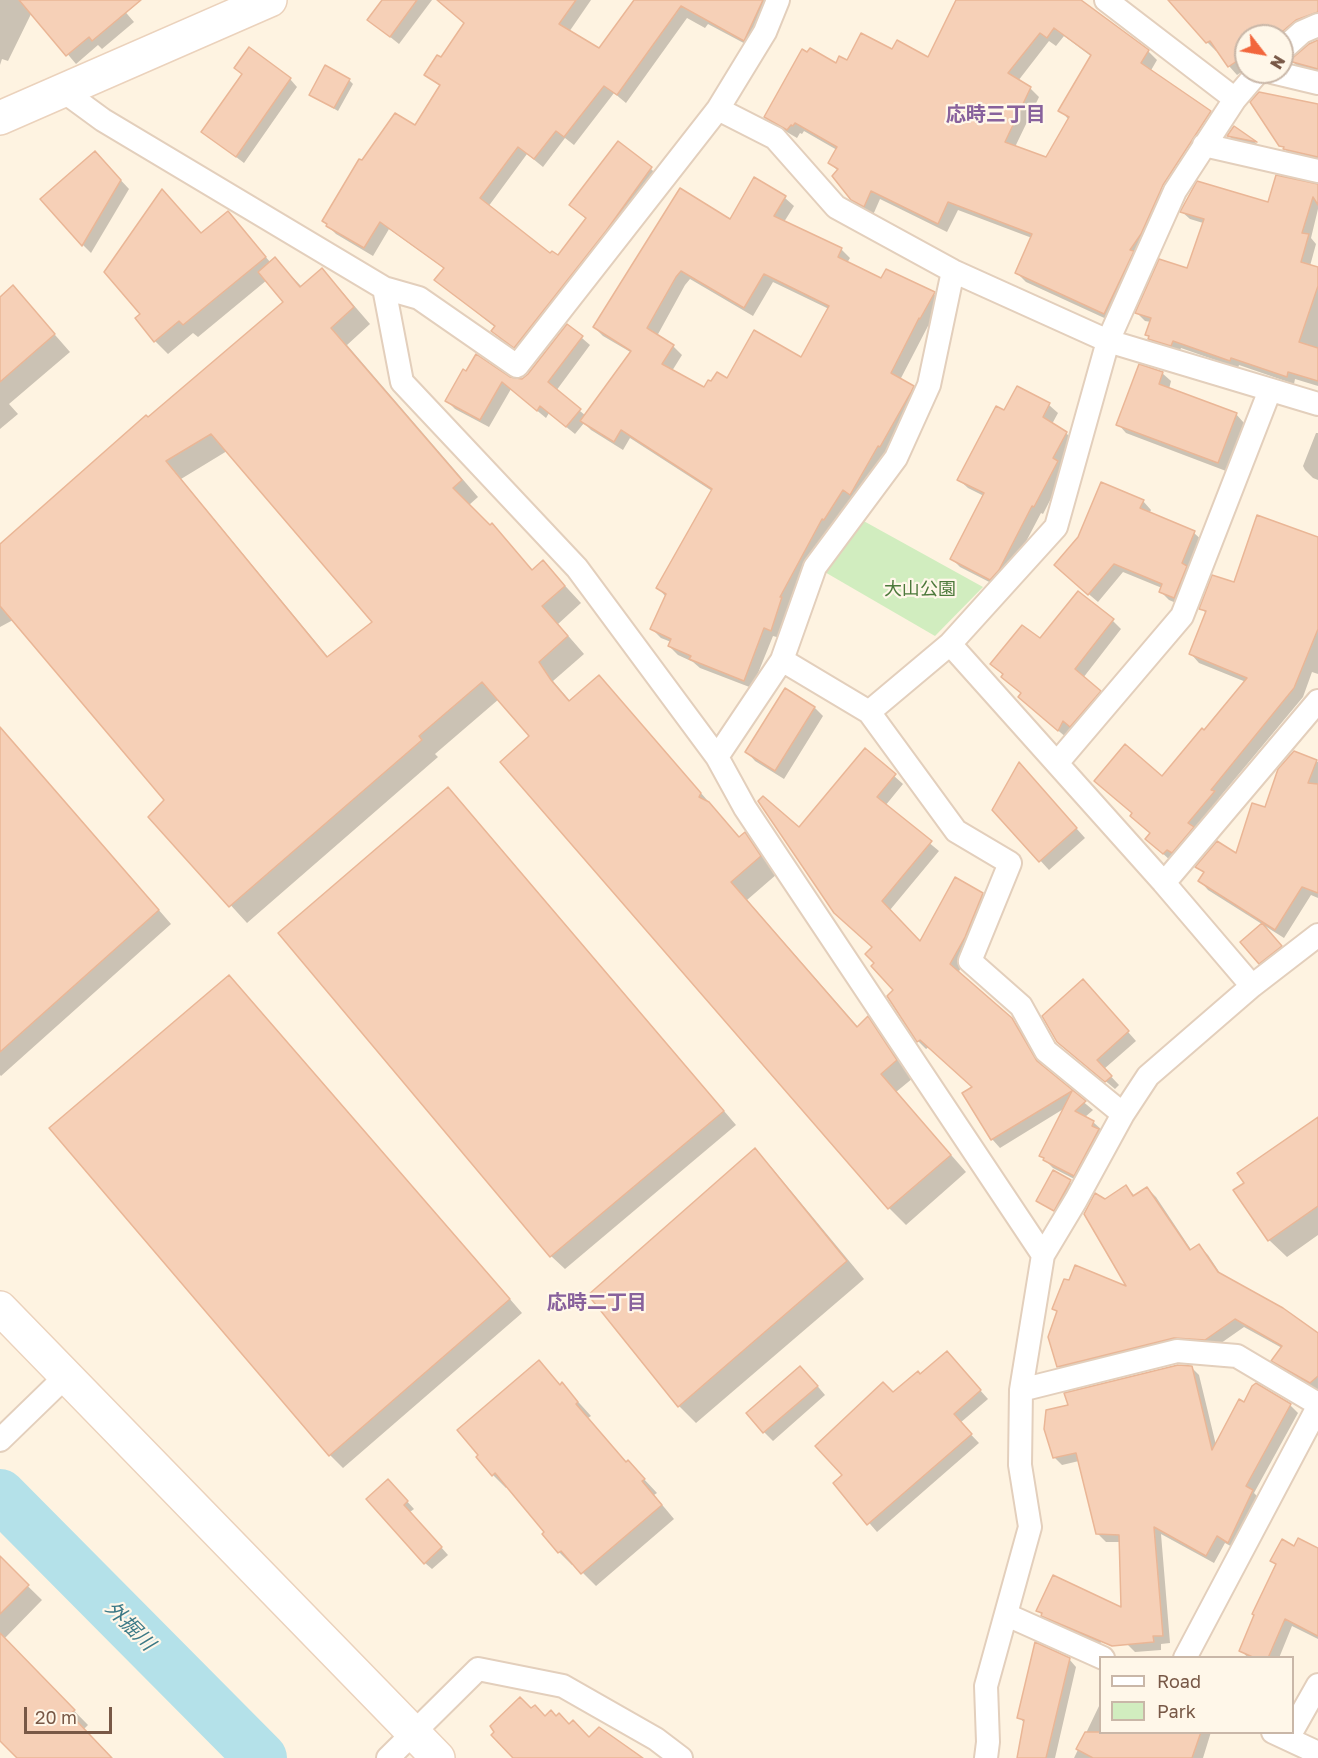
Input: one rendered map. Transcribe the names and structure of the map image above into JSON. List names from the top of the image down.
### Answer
{
  "districts": ["応時三丁目", "応時二丁目"],
  "water": ["外掘川"],
  "parks": ["大山公園"],
  "legend": ["Road", "Park"],
  "scale_bar": "20 m",
  "north": "bottom right"
}
